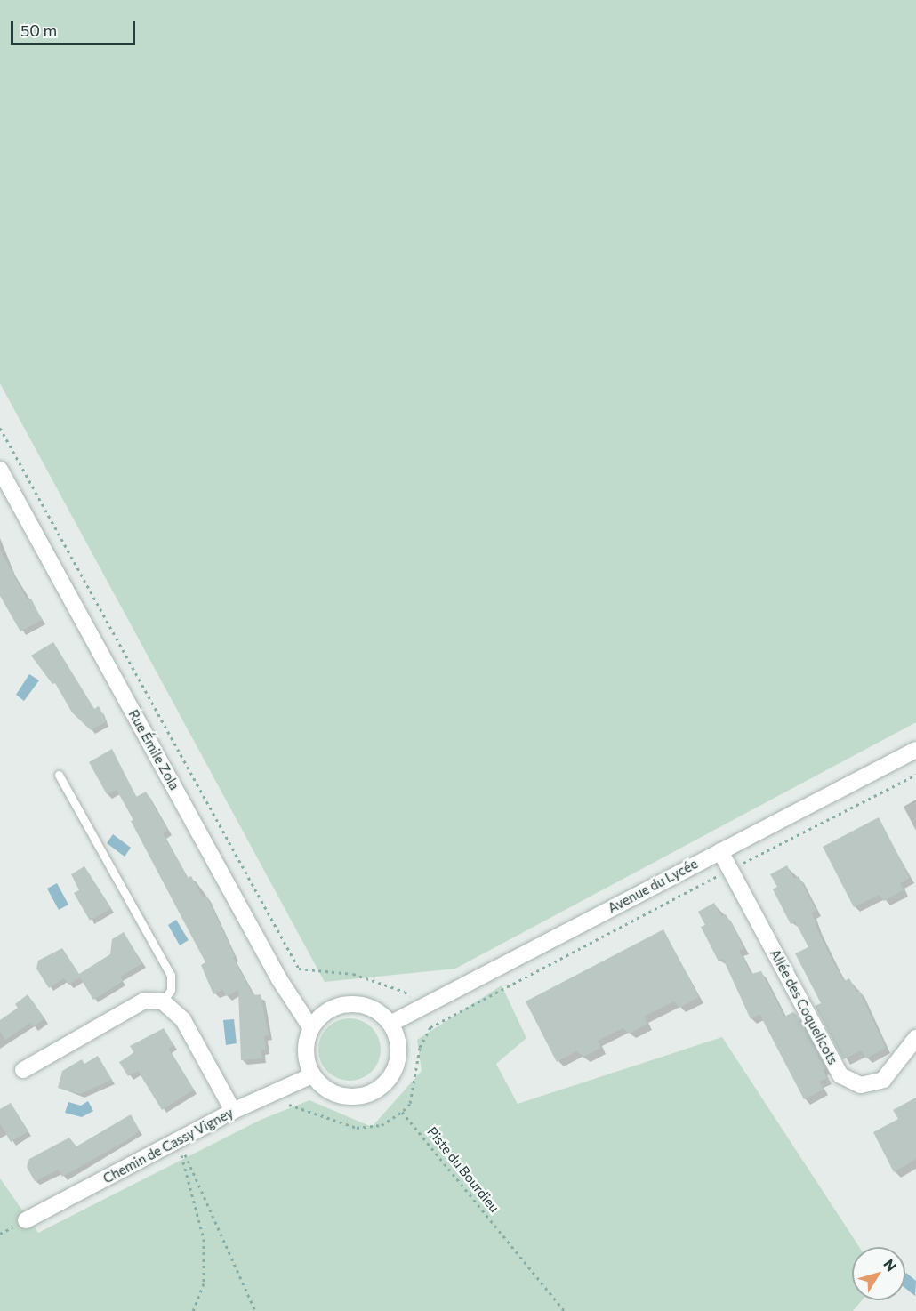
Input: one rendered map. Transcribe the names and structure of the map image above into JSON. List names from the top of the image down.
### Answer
{
  "streets": {
    "street": [
      "Rue Émile Zola",
      "Avenue du Lycée",
      "Allée des Coquelicots",
      "Chemin de Cassy Vigney"
    ],
    "path": ["Piste du Bourdieu"]
  },
  "crossings": [
    ["Rue Émile Zola", "Avenue du Lycée"],
    ["Rue Émile Zola", "Chemin de Cassy Vigney"],
    ["Avenue du Lycée", "Allée des Coquelicots"],
    ["Avenue du Lycée", "Chemin de Cassy Vigney"]
  ],
  "scale_bar": "50 m",
  "north": "top right"
}
